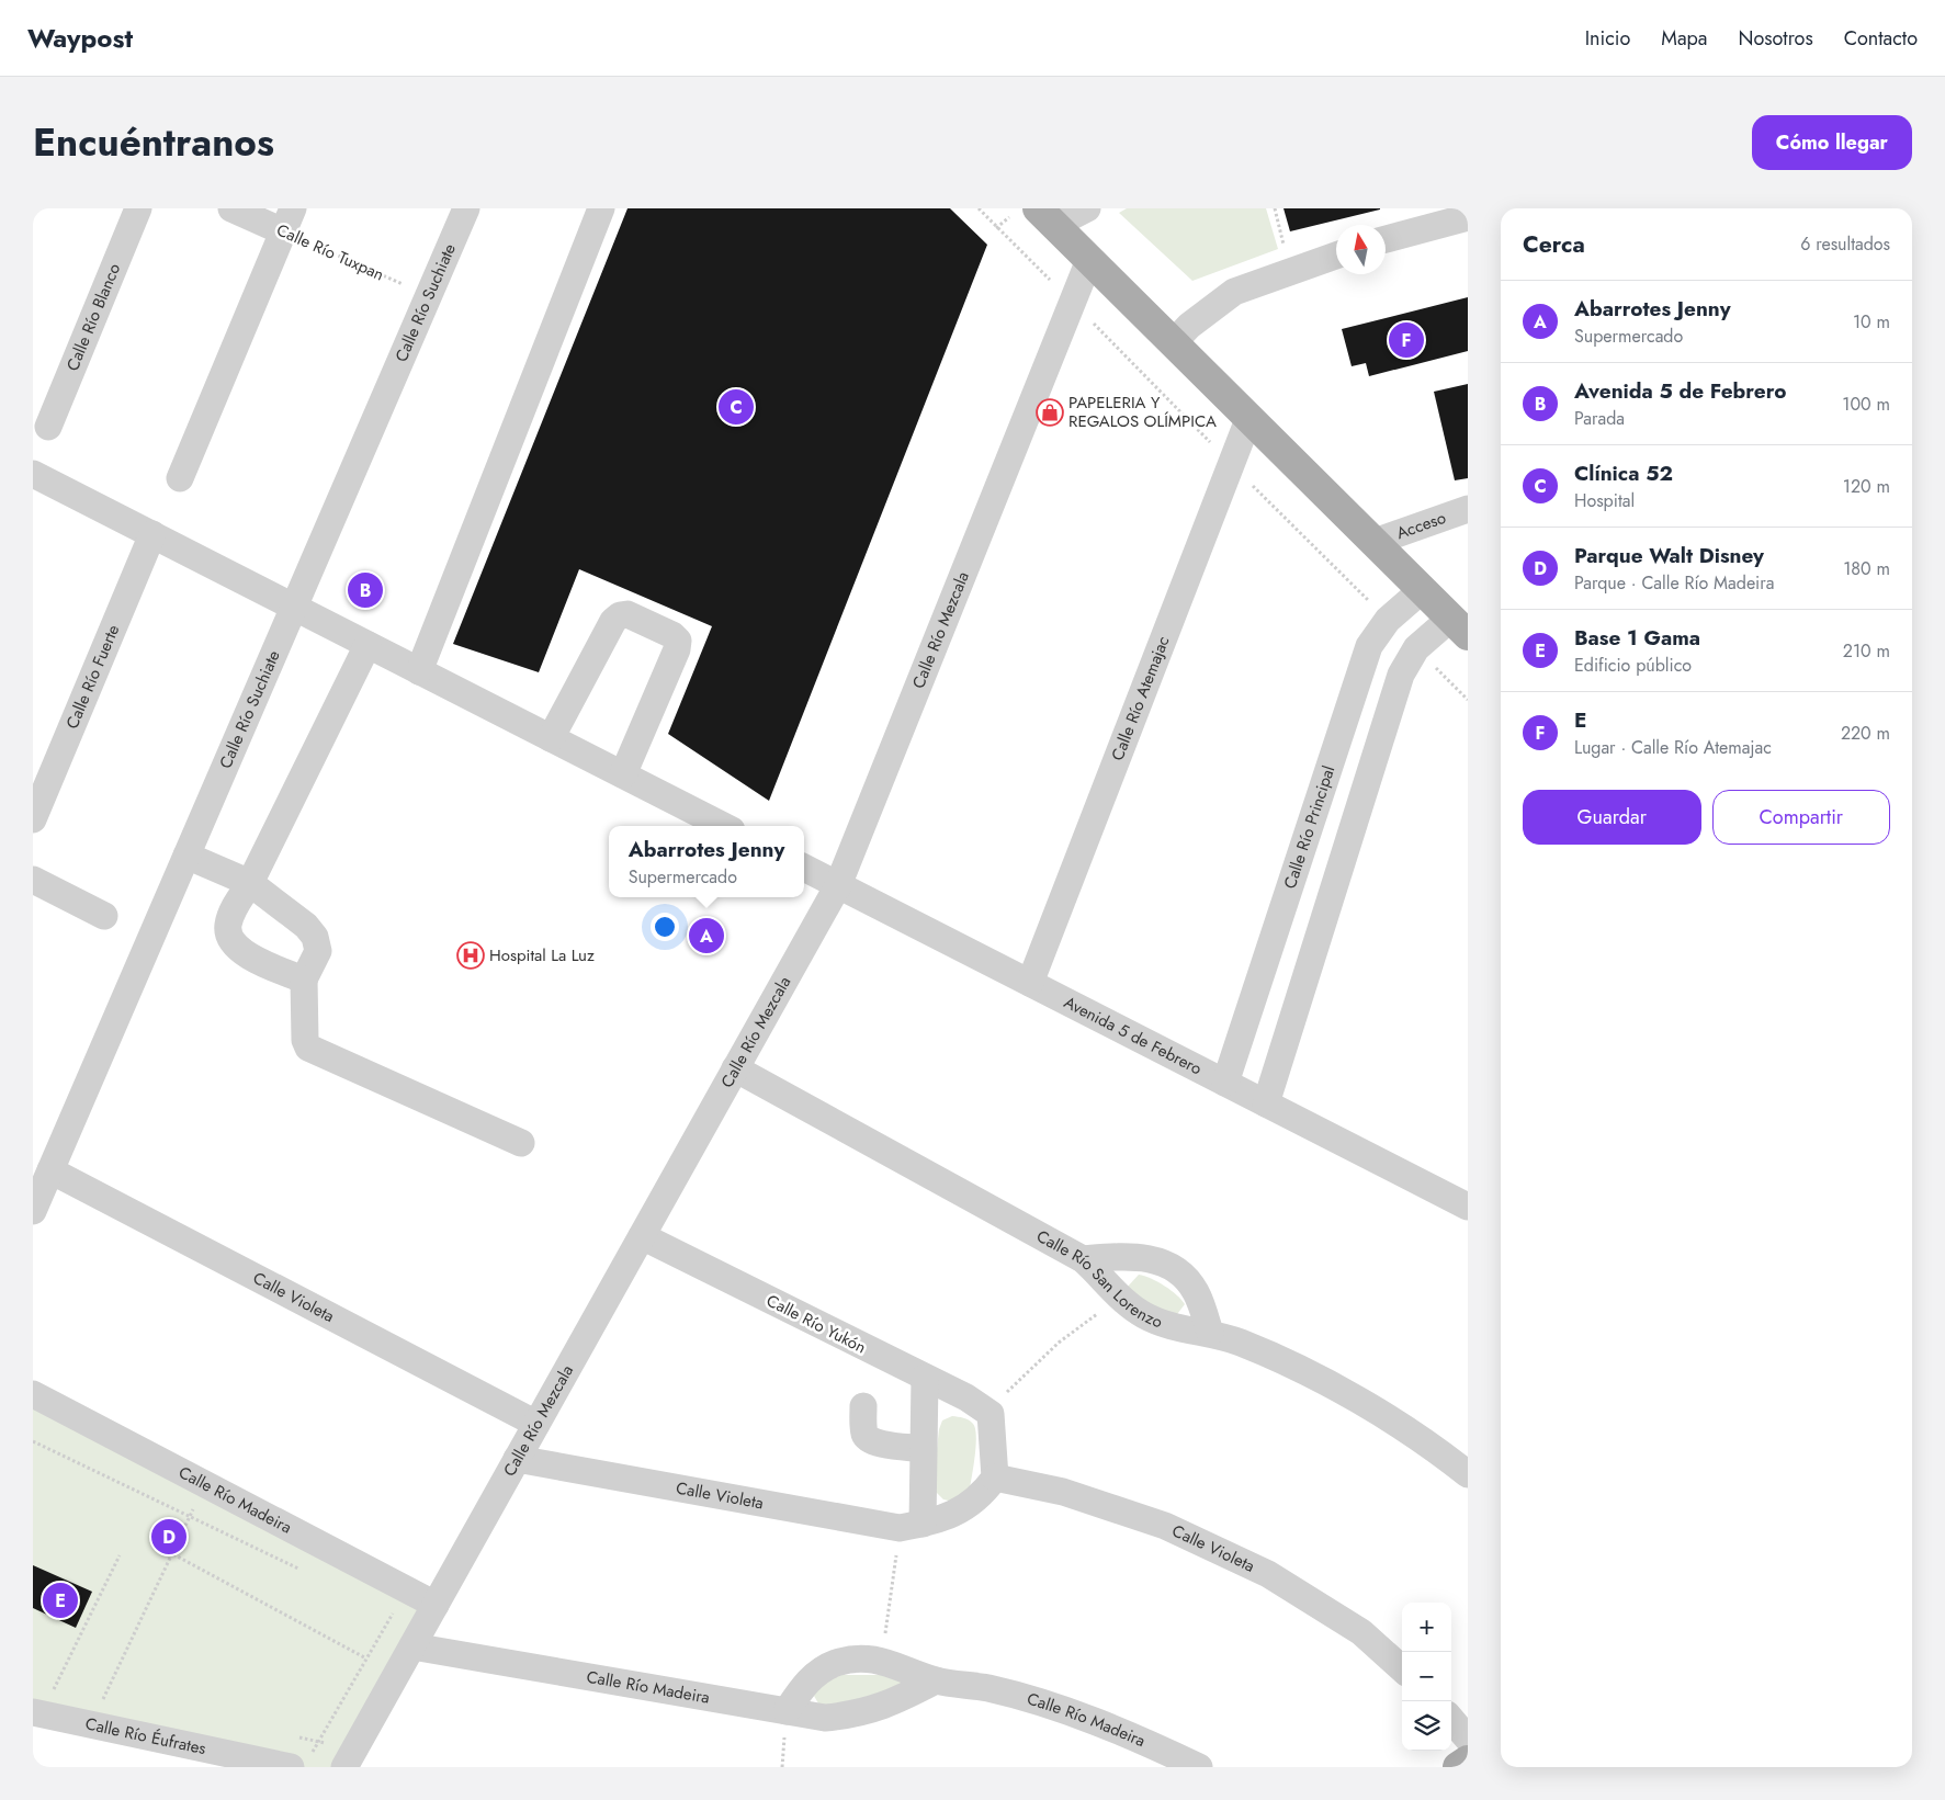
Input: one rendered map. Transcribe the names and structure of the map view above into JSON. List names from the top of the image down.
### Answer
{
  "streets": {
    "street": [
      "Calle Río Tuxpan",
      "Calle Río Suchiate",
      "Calle Río Blanco",
      "Acceso",
      "Calle Río Mezcala",
      "Calle Río Fuerte",
      "Calle Río Atemajac",
      "Calle Río Principal",
      "Avenida 5 de Febrero",
      "Calle Río San Lorenzo",
      "Calle Violeta",
      "Calle Río Yukón",
      "Calle Río Madeira",
      "Calle Río Éufrates"
    ]
  },
  "crossings": [
    ["Calle Río Tuxpan", "Calle Río Suchiate"],
    ["Calle Río Suchiate", "Calle Violeta"],
    ["Calle Río Mezcala", "Avenida 5 de Febrero"],
    ["Calle Río Mezcala", "Calle Río San Lorenzo"],
    ["Calle Río Mezcala", "Calle Violeta"],
    ["Calle Río Mezcala", "Calle Río Yukón"],
    ["Calle Río Mezcala", "Calle Río Madeira"],
    ["Calle Río Atemajac", "Avenida 5 de Febrero"],
    ["Calle Río Principal", "Avenida 5 de Febrero"]
  ],
  "places": {
    "shop": ["PAPELERIA Y REGALOS OLÍMPICA"],
    "hospital": ["Hospital La Luz"]
  },
  "north": "top",
  "page": {
    "header": "Waypost",
    "nav": [
      "Inicio",
      "Mapa",
      "Nosotros",
      "Contacto"
    ],
    "title": "Encuéntranos",
    "buttons": [
      "Cómo llegar",
      ["Guardar", "Compartir"]
    ],
    "heading": ["Cerca", "6 resultados"],
    "list": [
      {
        "mark": "A",
        "name": "Abarrotes Jenny",
        "note": "Supermercado",
        "value": "10 m"
      },
      {
        "mark": "B",
        "name": "Avenida 5 de Febrero",
        "note": "Parada",
        "value": "100 m"
      },
      {
        "mark": "C",
        "name": "Clínica 52",
        "note": "Hospital",
        "value": "120 m"
      },
      {
        "mark": "D",
        "name": "Parque Walt Disney",
        "note": "Parque · Calle Río Madeira",
        "value": "180 m"
      },
      {
        "mark": "E",
        "name": "Base 1 Gama",
        "note": "Edificio público",
        "value": "210 m"
      },
      {
        "mark": "F",
        "name": "E",
        "note": "Lugar · Calle Río Atemajac",
        "value": "220 m"
      }
    ],
    "pins": [
      "F",
      "C",
      "B",
      "A",
      "D",
      "E"
    ],
    "popup": ["Abarrotes Jenny", "Supermercado"],
    "map_buttons": ["+", "−"]
  }
}
